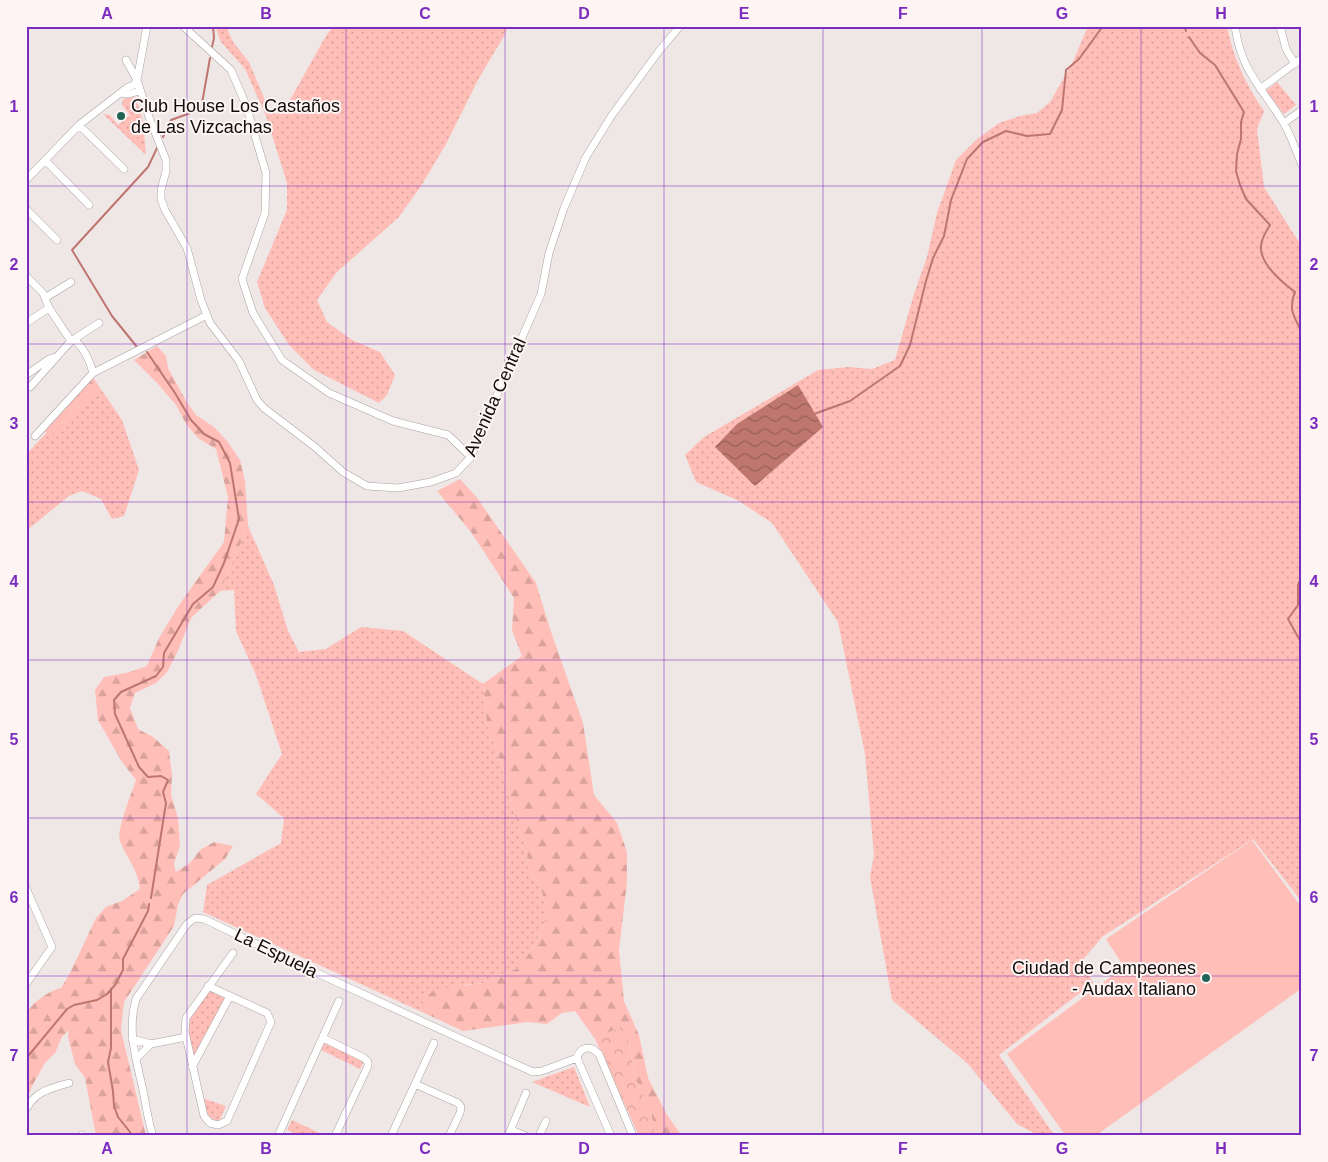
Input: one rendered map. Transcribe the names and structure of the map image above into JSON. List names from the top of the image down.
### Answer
{
  "streets": {
    "street": ["Avenida Central", "La Espuela"]
  },
  "places": ["Club House Los Castaños de Las Vizcachas", "Ciudad de Campeones - Audax Italiano"],
  "grid": {
    "columns": [
      "A",
      "B",
      "C",
      "D",
      "E",
      "F",
      "G",
      "H"
    ],
    "rows": [
      "1",
      "2",
      "3",
      "4",
      "5",
      "6",
      "7"
    ]
  }
}
